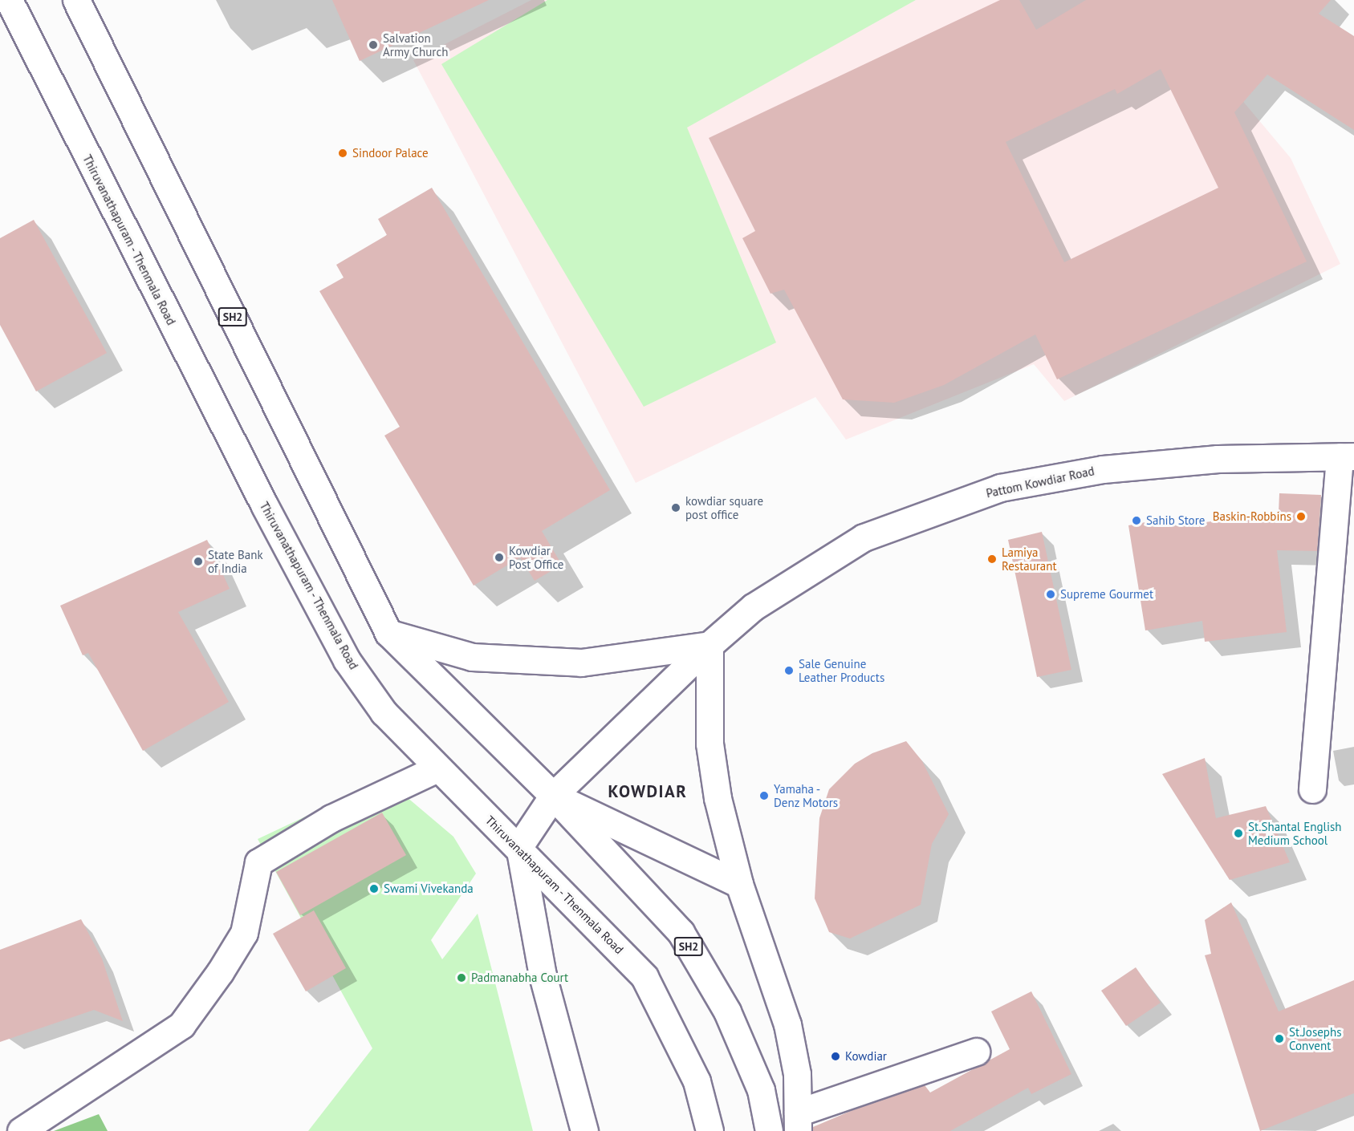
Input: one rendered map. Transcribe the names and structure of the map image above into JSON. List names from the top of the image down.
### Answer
{
  "streets": {
    "main road": ["Thiruvanathapuram - Thenmala Road", "SH2", "Pattom Kowdiar Road"]
  },
  "crossings": [
    ["Thiruvanathapuram - Thenmala Road", "Pattom Kowdiar Road"],
    ["SH2", "Pattom Kowdiar Road"]
  ],
  "districts": ["KOWDIAR"],
  "places": [
    "Salvation Army Church",
    "Sindoor Palace",
    "kowdiar square post office",
    "Baskin-Robbins",
    "Sahib Store",
    "Kowdiar Post Office",
    "Lamiya Restaurant",
    "State Bank of India",
    "Supreme Gourmet",
    "Sale Genuine Leather Products",
    "Yamaha - Denz Motors",
    "St.Shantal English Medium School",
    "Swami Vivekanda",
    "Padmanabha Court",
    "St.Josephs Convent",
    "Kowdiar"
  ]
}
